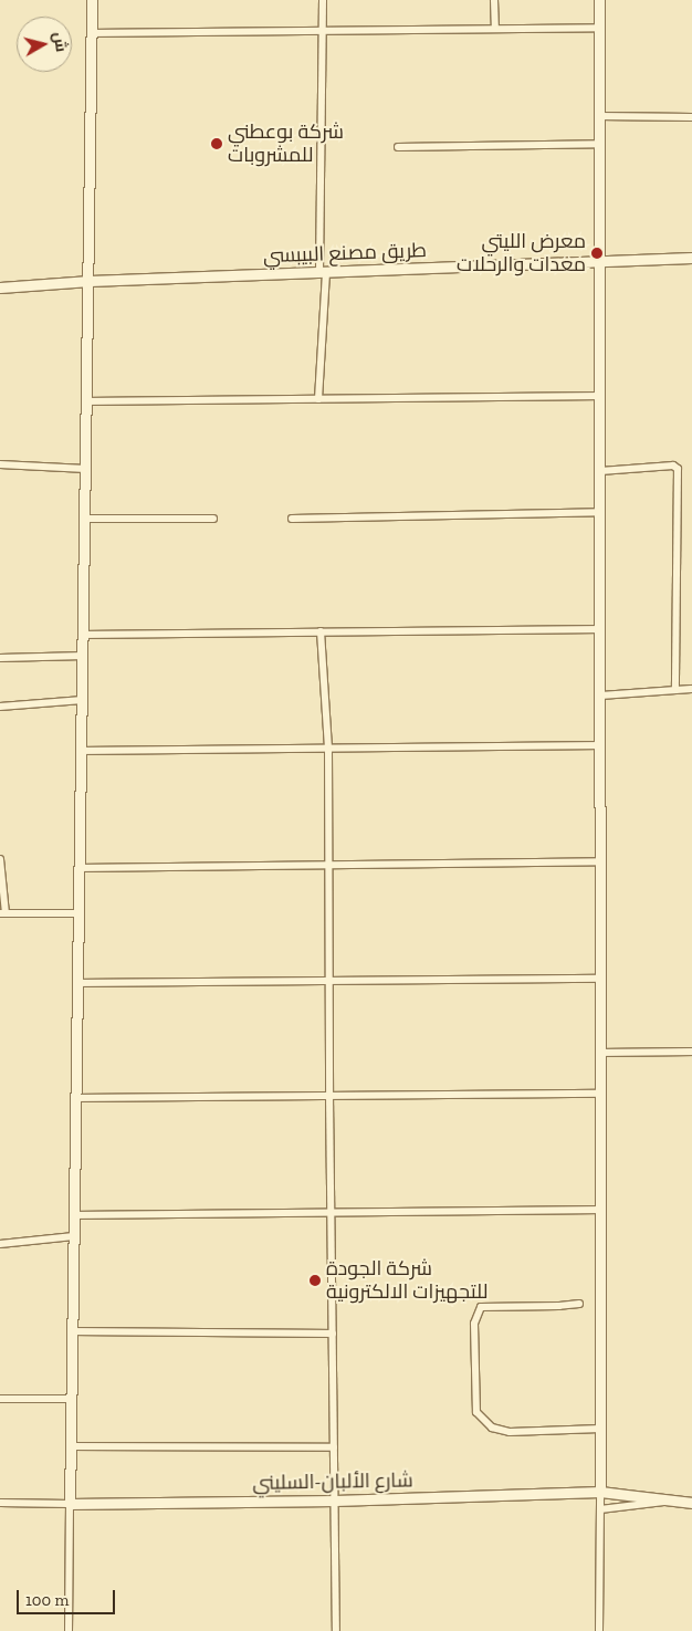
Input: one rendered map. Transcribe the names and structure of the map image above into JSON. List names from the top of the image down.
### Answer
{
  "streets": {
    "street": ["طريق مصنع البيبسي", "شارع الألبان-السليني"]
  },
  "places": ["شركة بوعطني للمشروبات", "معرض الليتي معدات والرحلات", "شركة الجودة للتجهيزات الالكترونية"],
  "scale_bar": "100 m",
  "north": "right"
}
